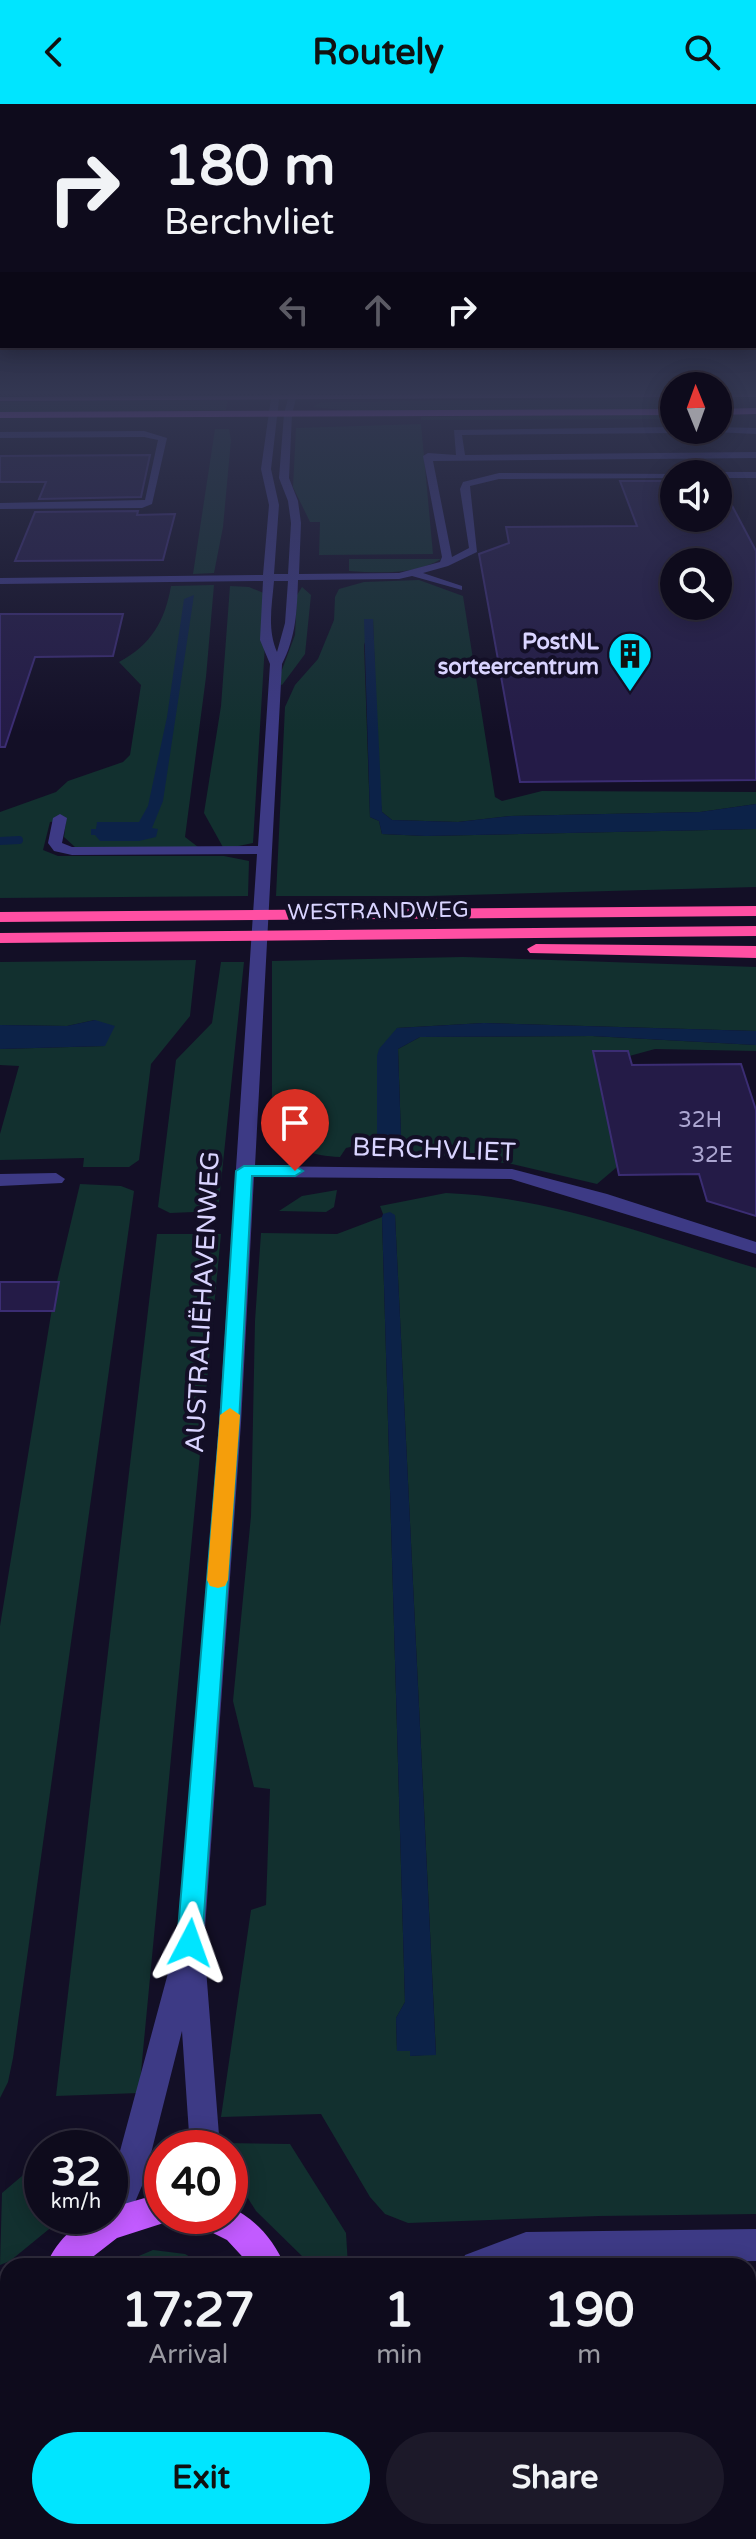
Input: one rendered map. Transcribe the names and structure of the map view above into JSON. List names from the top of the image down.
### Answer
{
  "streets": {
    "highway": ["WESTRANDWEG"],
    "street": ["BERCHVLIET", "AUSTRALIËHAVENWEG"]
  },
  "crossings": [
    ["BERCHVLIET", "AUSTRALIËHAVENWEG"]
  ],
  "places": {
    "building": ["PostNL sorteercentrum"]
  },
  "house_numbers": ["32H", "32E"],
  "north": "top",
  "page": {
    "header": "Routely",
    "turn": ["180 m", "Berchvliet"],
    "speed": "32 km/h",
    "limit": "40",
    "eta": [
      "17:27",
      "Arrival",
      "1",
      "min",
      "190",
      "m"
    ],
    "buttons": ["Exit", "Share"]
  }
}
